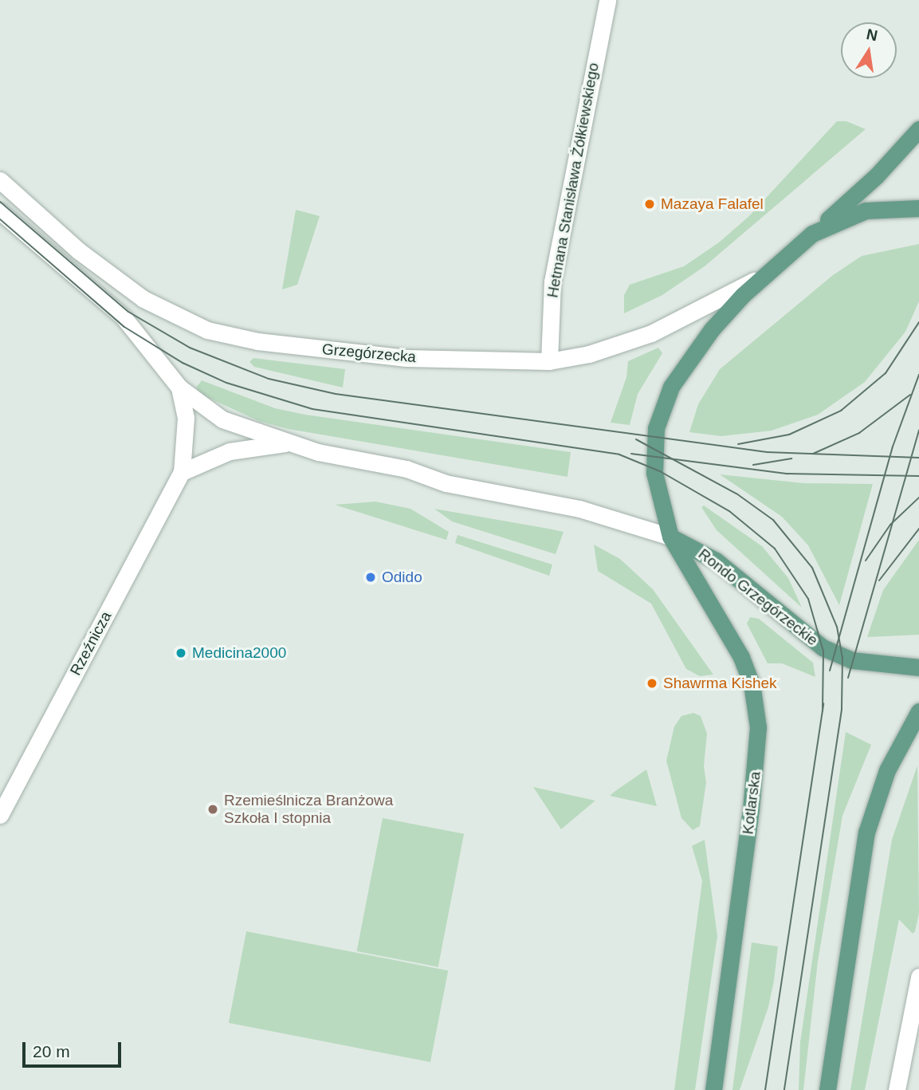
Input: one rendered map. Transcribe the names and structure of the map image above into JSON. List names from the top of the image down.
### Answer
{
  "streets": {
    "main road": ["Rondo Grzegórzeckie", "Kotlarska"],
    "street": ["Hetmana Stanisława Żółkiewskiego", "Grzegórzecka", "Rzeźnicza"]
  },
  "crossings": [
    ["Hetmana Stanisława Żółkiewskiego", "Grzegórzecka"],
    ["Rondo Grzegórzeckie", "Kotlarska"]
  ],
  "places": [
    "Mazaya Falafel",
    "Odido",
    "Medicina2000",
    "Shawrma Kishek",
    "Rzemieślnicza Branżowa Szkoła I stopnia"
  ],
  "scale_bar": "20 m",
  "north": "top"
}
